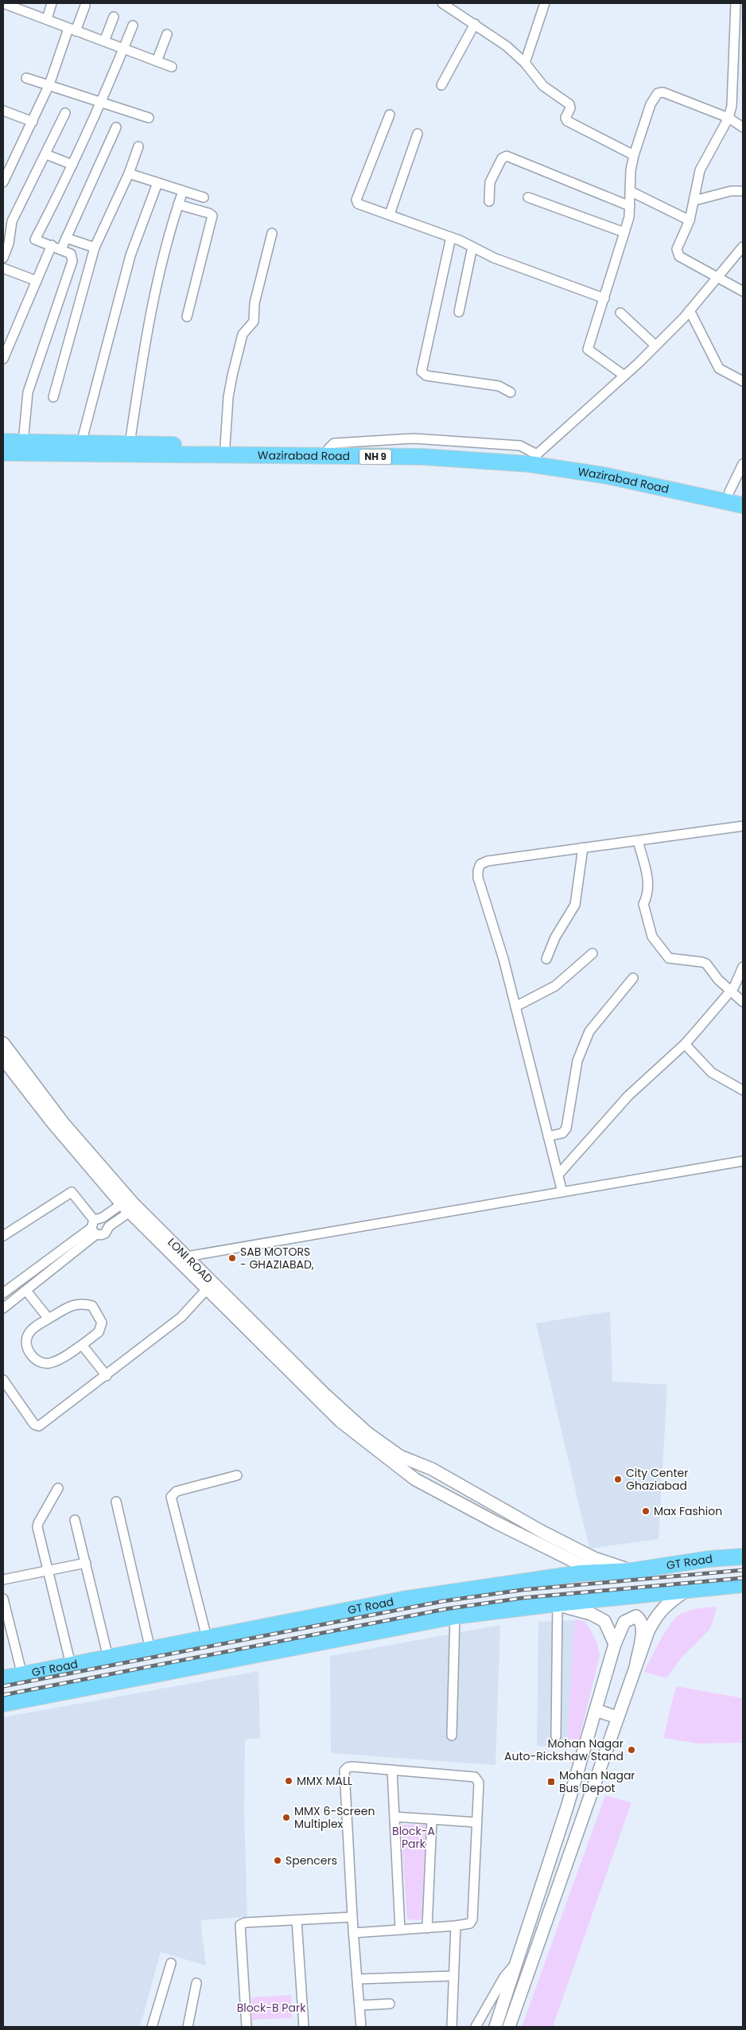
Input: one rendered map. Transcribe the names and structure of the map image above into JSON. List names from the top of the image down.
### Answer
{
  "streets": {
    "highway": ["Wazirabad Road", "NH 9", "GT Road"],
    "street": ["LONI ROAD"]
  },
  "parks": ["Block-A Park", "Block-B Park"],
  "places": {
    "other": [
      "SAB MOTORS - GHAZIABAD,",
      "City Center Ghaziabad",
      "Max Fashion",
      "Mohan Nagar Auto-Rickshaw Stand",
      "MMX MALL",
      "MMX 6-Screen Multiplex",
      "Spencers"
    ],
    "transit": ["Mohan Nagar Bus Depot"]
  }
}
